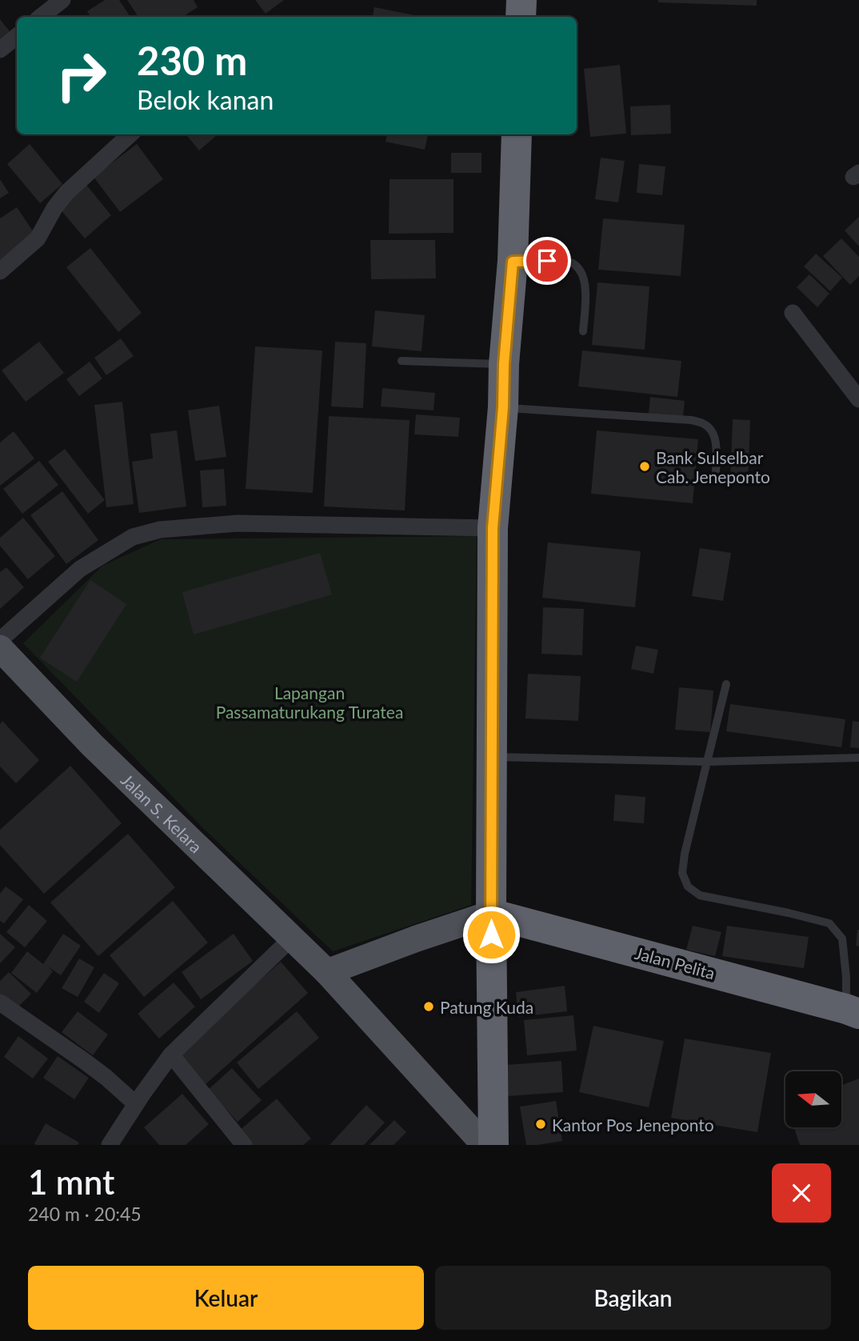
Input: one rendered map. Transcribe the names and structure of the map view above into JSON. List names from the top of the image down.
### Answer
{
  "streets": {
    "highway": ["Jalan Pelita"],
    "main road": ["Jalan S. Kelara"]
  },
  "parks": ["Lapangan Passamaturukang Turatea"],
  "places": ["Bank Sulselbar Cab. Jeneponto", "Patung Kuda", "Kantor Pos Jeneponto"],
  "north": "left",
  "page": {
    "turn": ["230 m", "Belok kanan"],
    "heading": ["1 mnt", "240 m · 20:45"],
    "buttons": ["Keluar", "Bagikan"]
  }
}
